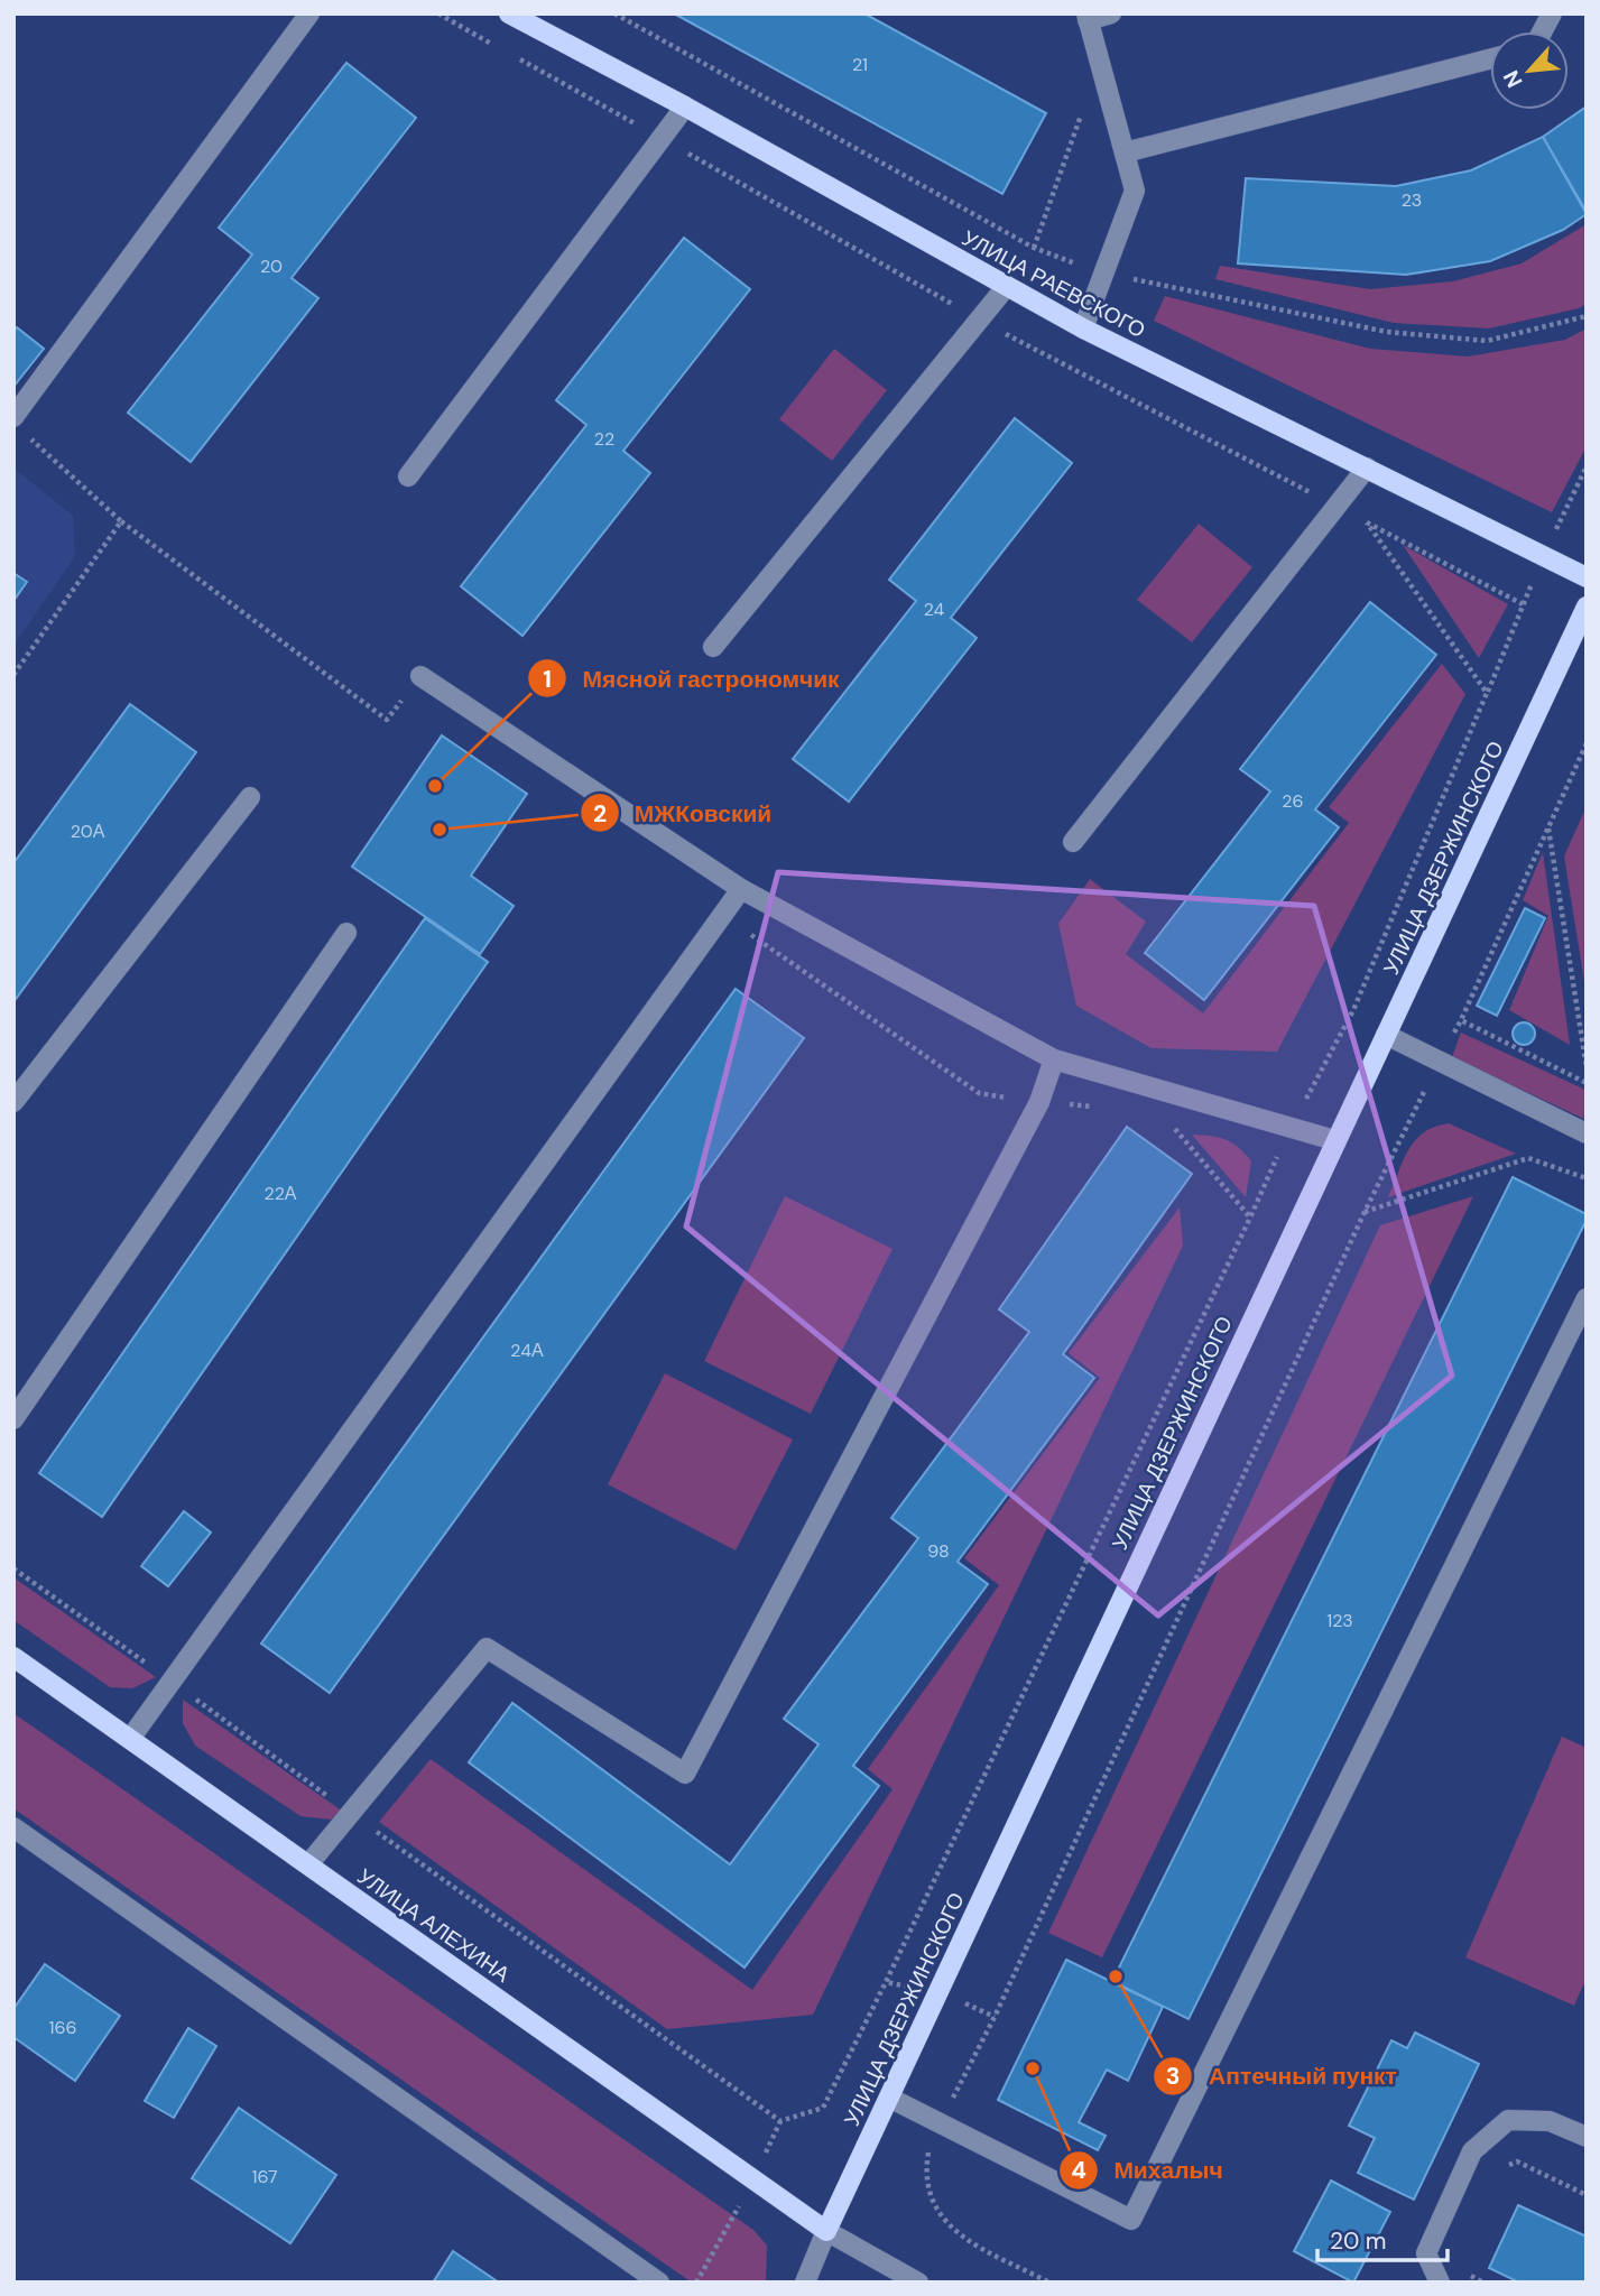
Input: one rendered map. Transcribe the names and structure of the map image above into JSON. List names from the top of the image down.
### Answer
{
  "streets": {
    "main road": ["УЛИЦА РАЕВСКОГО", "УЛИЦА ДЗЕРЖИНСКОГО", "УЛИЦА АЛЕХИНА"]
  },
  "crossings": [
    ["УЛИЦА ДЗЕРЖИНСКОГО", "УЛИЦА АЛЕХИНА"]
  ],
  "places": [
    "Мясной гастрономчик",
    "МЖКовский",
    "Аптечный пункт",
    "Михалыч"
  ],
  "house_numbers": [
    "21",
    "23",
    "20",
    "22",
    "24",
    "26",
    "20А",
    "22А",
    "24А",
    "98",
    "123",
    "166",
    "167"
  ],
  "scale_bar": "20 m",
  "north": "bottom left"
}
